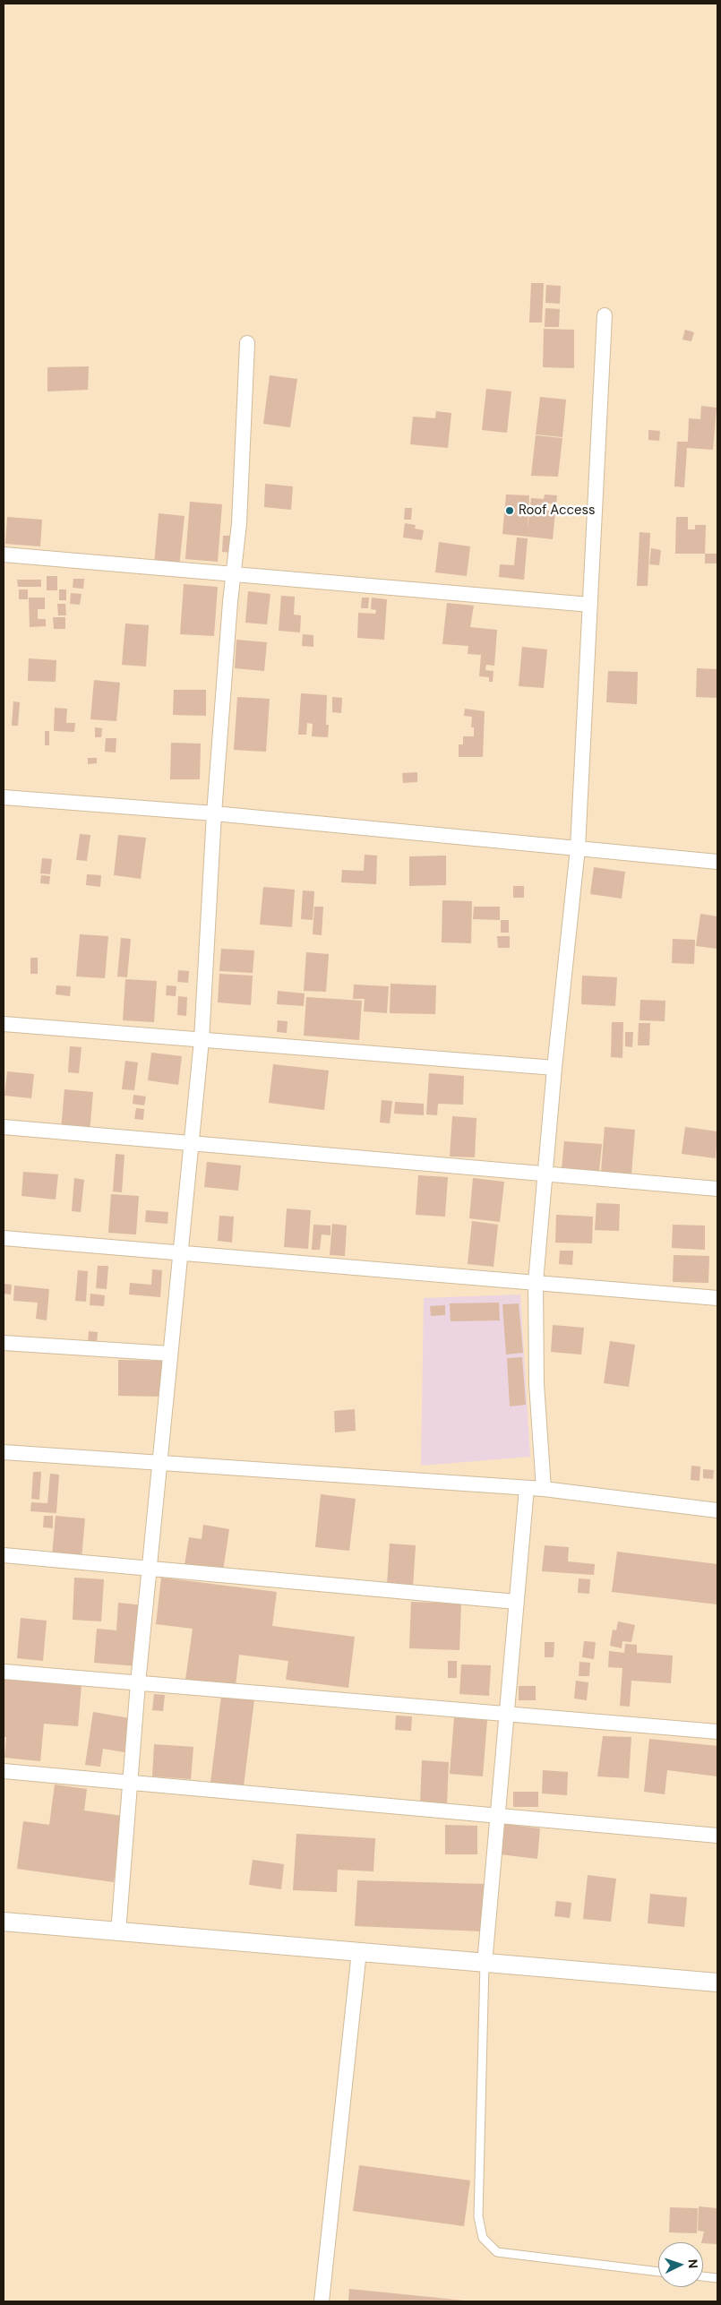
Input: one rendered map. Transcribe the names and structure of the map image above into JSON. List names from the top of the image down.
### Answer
{
  "places": ["Roof Access"],
  "north": "right"
}
